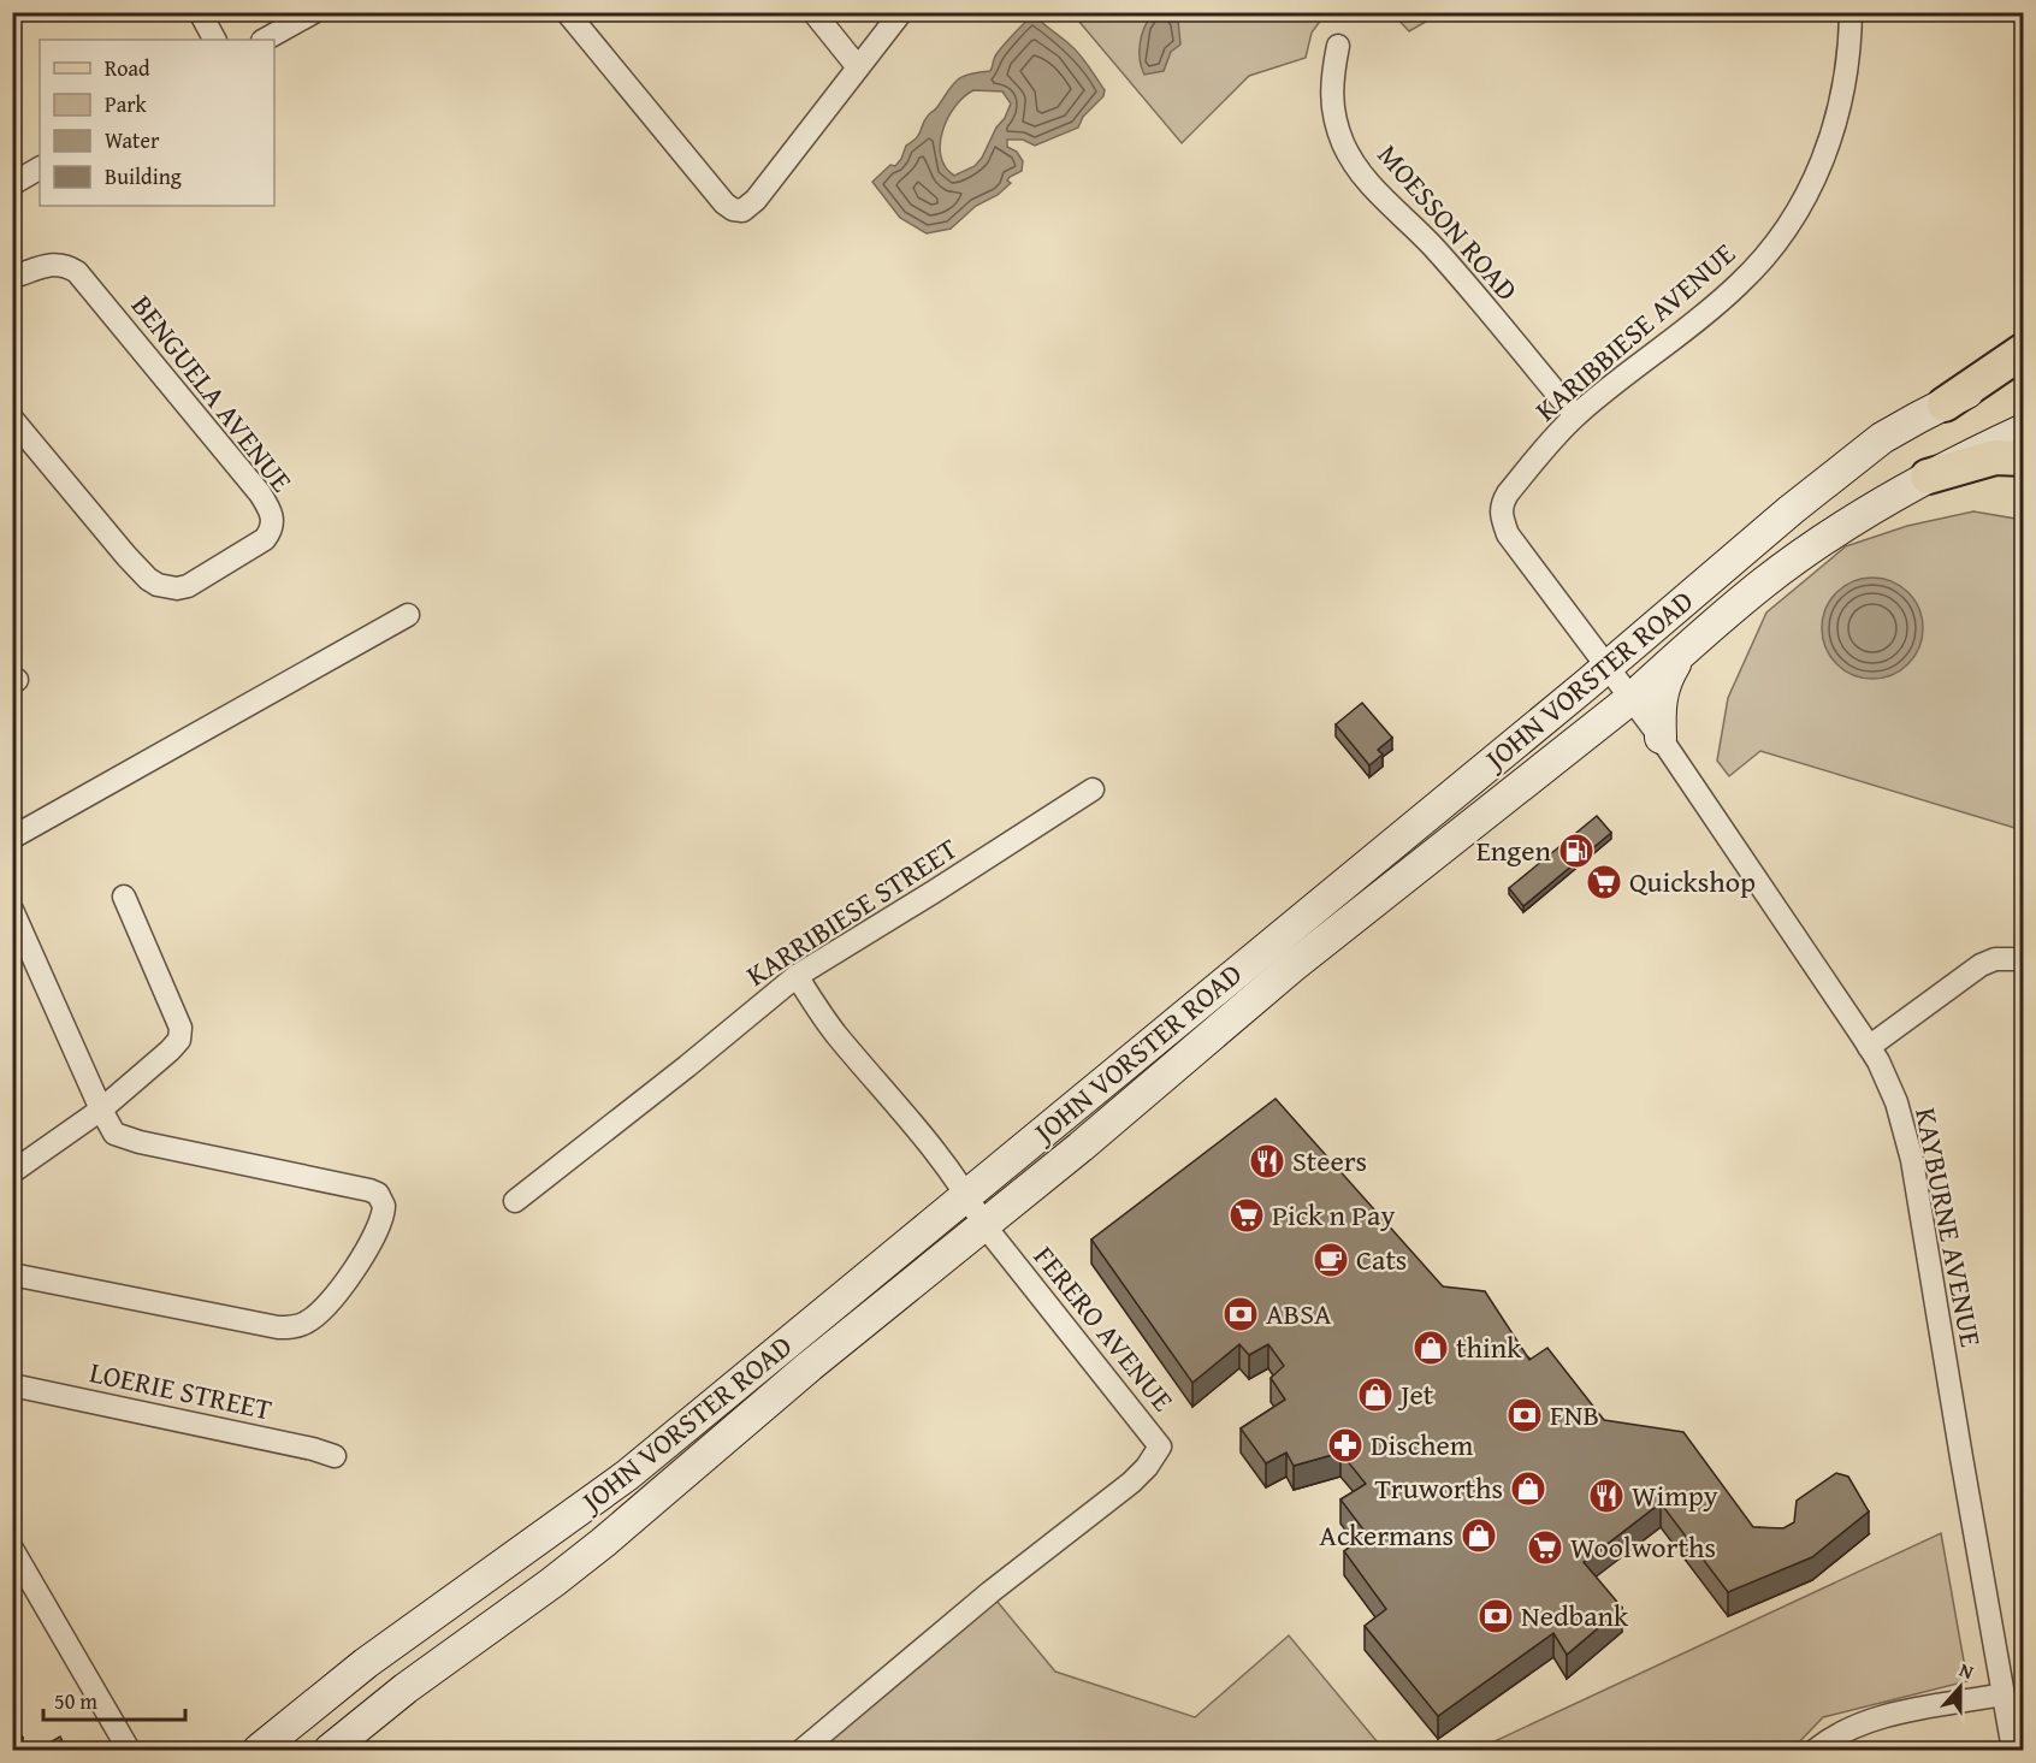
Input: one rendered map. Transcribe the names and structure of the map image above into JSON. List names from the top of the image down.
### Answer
{
  "streets": {
    "main road": ["JOHN VORSTER ROAD"],
    "street": [
      "MOESSON ROAD",
      "KARIBBIESE AVENUE",
      "BENGUELA AVENUE",
      "KARRIBIESE STREET",
      "KAYBURNE AVENUE",
      "FERERO AVENUE",
      "LOERIE STREET"
    ]
  },
  "crossings": [
    ["MOESSON ROAD", "KARIBBIESE AVENUE"],
    ["KARIBBIESE AVENUE", "JOHN VORSTER ROAD"],
    ["KARIBBIESE AVENUE", "KAYBURNE AVENUE"],
    ["JOHN VORSTER ROAD", "KAYBURNE AVENUE"],
    ["JOHN VORSTER ROAD", "FERERO AVENUE"],
    ["KARRIBIESE STREET", "FERERO AVENUE"]
  ],
  "places": {
    "fuel station": ["Engen"],
    "supermarket": ["Quickshop", "Pick n Pay", "Woolworths"],
    "restaurant": ["Steers", "Wimpy"],
    "cafe": ["Cats"],
    "bank": ["ABSA", "FNB", "Nedbank"],
    "shop": [
      "think",
      "Jet",
      "Truworths",
      "Ackermans"
    ],
    "pharmacy": ["Dischem"]
  },
  "legend": [
    "Road",
    "Park",
    "Water",
    "Building"
  ],
  "scale_bar": "50 m",
  "north": "top"
}
